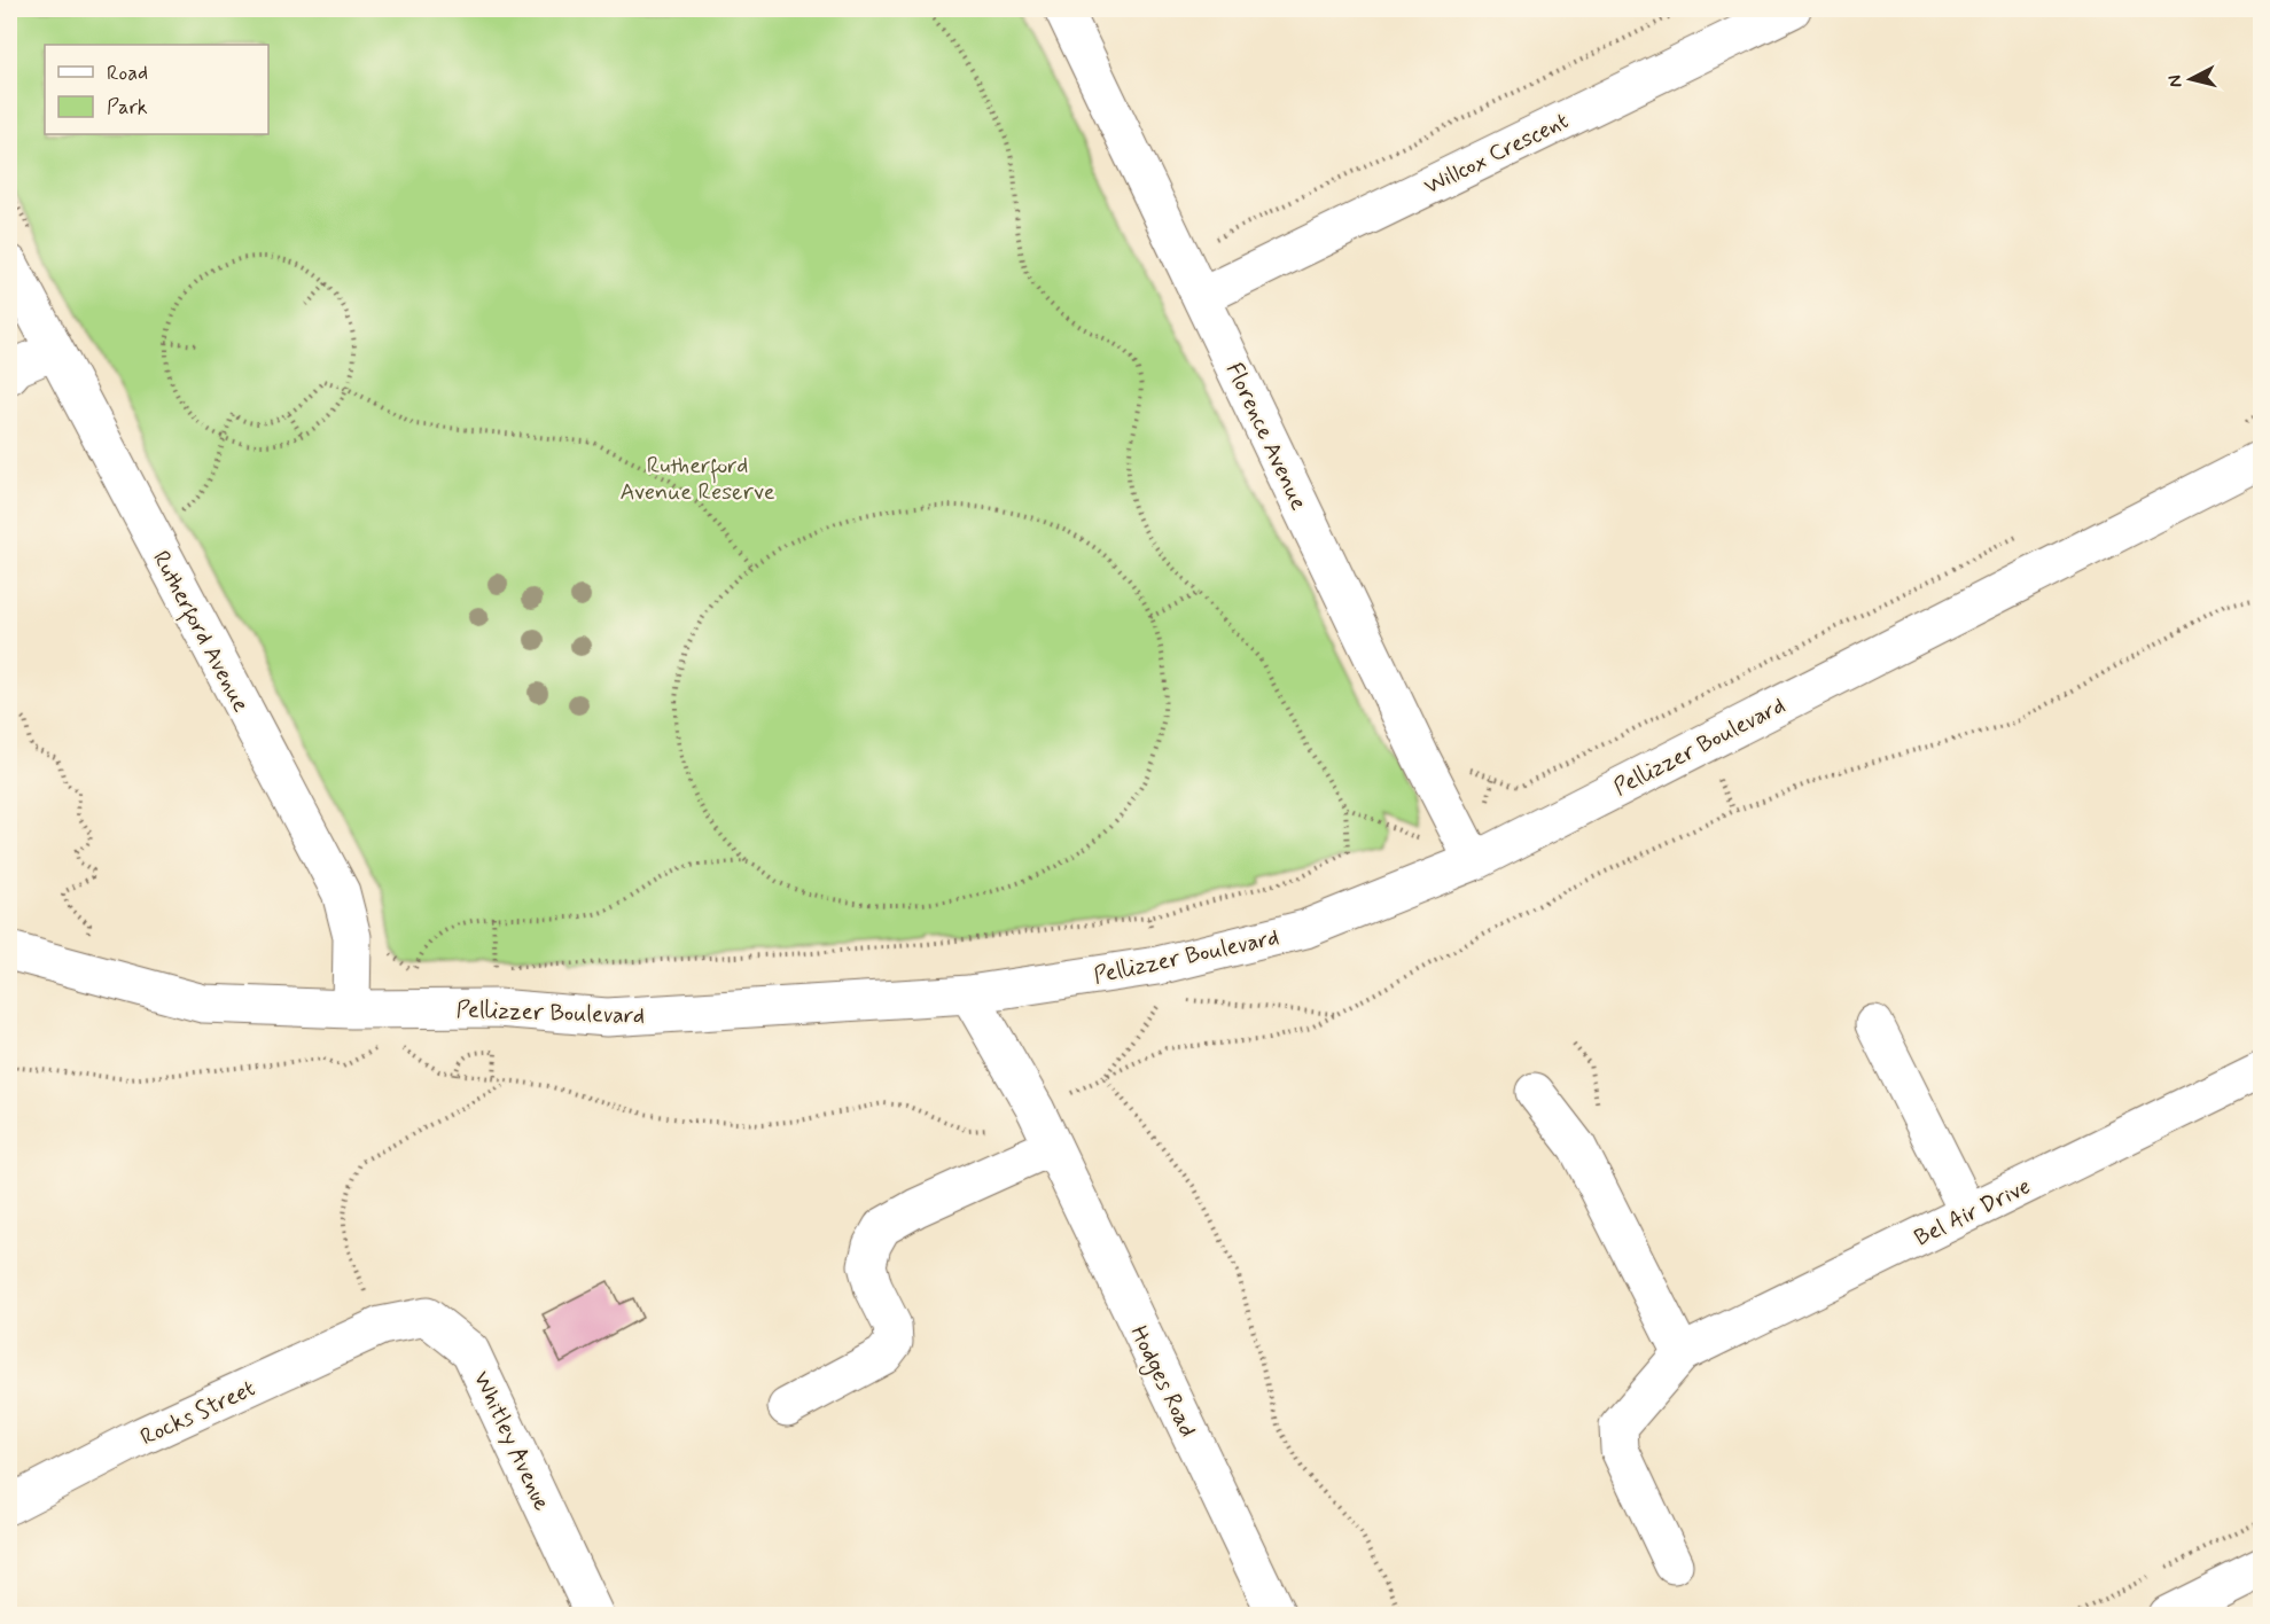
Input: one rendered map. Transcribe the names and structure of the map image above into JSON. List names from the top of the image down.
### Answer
{
  "streets": {
    "street": [
      "Willcox Crescent",
      "Florence Avenue",
      "Rutherford Avenue",
      "Pellizzer Boulevard",
      "Bel Air Drive",
      "Hodges Road",
      "Rocks Street",
      "Whitley Avenue"
    ]
  },
  "crossings": [
    ["Willcox Crescent", "Florence Avenue"],
    ["Florence Avenue", "Pellizzer Boulevard"],
    ["Rutherford Avenue", "Pellizzer Boulevard"],
    ["Pellizzer Boulevard", "Hodges Road"],
    ["Rocks Street", "Whitley Avenue"]
  ],
  "parks": ["Rutherford Avenue Reserve"],
  "legend": ["Road", "Park"],
  "north": "left"
}
